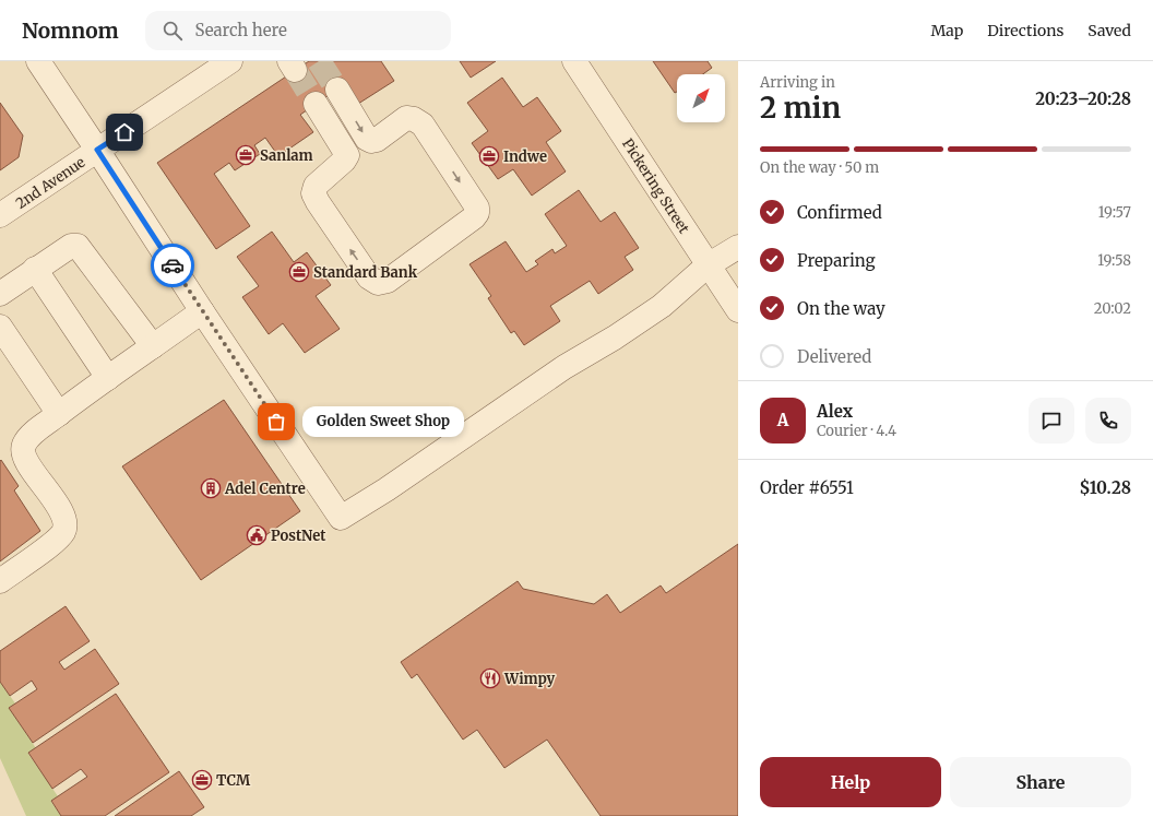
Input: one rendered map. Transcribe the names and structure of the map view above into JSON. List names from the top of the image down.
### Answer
{
  "streets": {
    "street": ["2nd Avenue", "Pickering Street"]
  },
  "places": {
    "office": [
      "Sanlam",
      "Indwe",
      "Standard Bank",
      "TCM"
    ],
    "other": ["Golden Sweet Shop"],
    "building": ["Adel Centre"],
    "public building": ["PostNet"],
    "restaurant": ["Wimpy"]
  },
  "north": "top right",
  "page": {
    "header": "Nomnom",
    "search": "Search here",
    "nav": ["Map", "Directions", "Saved"],
    "heading": ["2 min", "Arriving in", "20:23–20:28"],
    "panel": [
      "Alex",
      "Courier · 4.4",
      "Order #6551",
      "$10.28"
    ],
    "bar": "On the way · 50 m",
    "list": [
      ["Confirmed", "19:57"],
      ["Preparing", "19:58"],
      ["On the way", "20:02"],
      "Delivered"
    ],
    "round": "A",
    "bubble": "Golden Sweet Shop",
    "buttons": ["Help", "Share"]
  }
}
